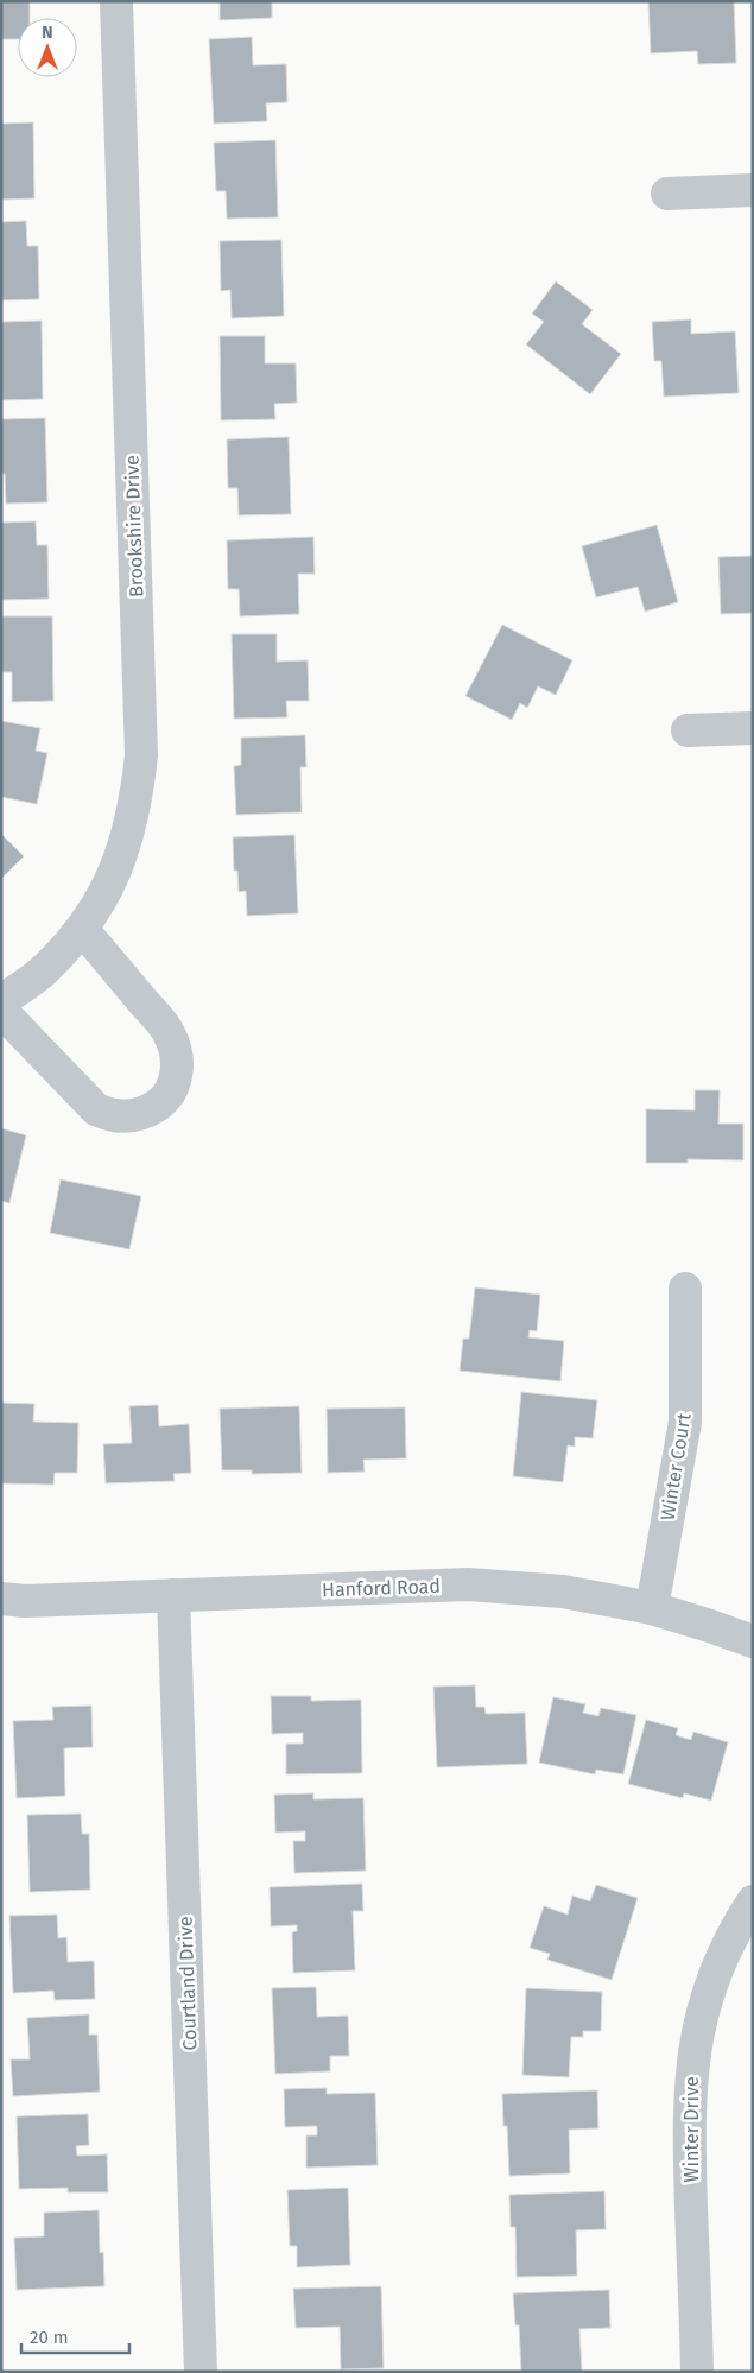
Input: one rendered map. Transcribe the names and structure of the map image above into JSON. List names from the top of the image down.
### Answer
{
  "streets": {
    "street": [
      "Brookshire Drive",
      "Winter Court",
      "Hanford Road",
      "Courtland Drive",
      "Winter Drive"
    ]
  },
  "crossings": [
    ["Winter Court", "Hanford Road"],
    ["Hanford Road", "Courtland Drive"]
  ],
  "scale_bar": "20 m",
  "north": "top"
}
